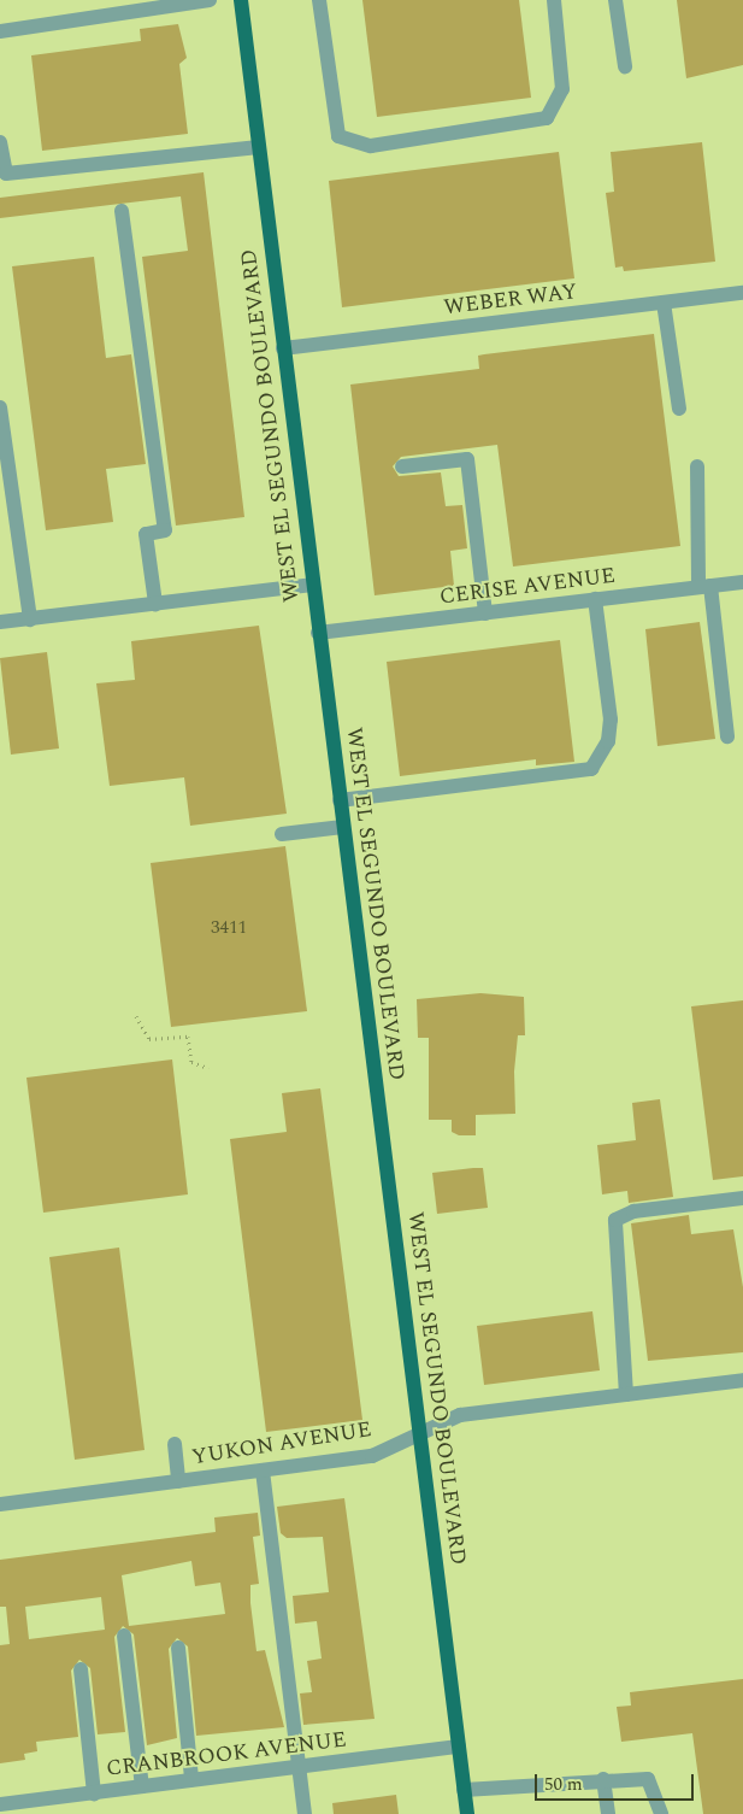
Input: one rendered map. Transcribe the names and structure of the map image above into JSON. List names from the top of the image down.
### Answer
{
  "streets": {
    "main road": ["WEST EL SEGUNDO BOULEVARD"],
    "street": [
      "WEBER WAY",
      "CERISE AVENUE",
      "YUKON AVENUE",
      "CRANBROOK AVENUE"
    ]
  },
  "crossings": [
    ["WEBER WAY", "WEST EL SEGUNDO BOULEVARD"],
    ["WEST EL SEGUNDO BOULEVARD", "CERISE AVENUE"],
    ["WEST EL SEGUNDO BOULEVARD", "YUKON AVENUE"],
    ["WEST EL SEGUNDO BOULEVARD", "CRANBROOK AVENUE"]
  ],
  "house_numbers": ["3411"],
  "scale_bar": "50 m"
}
